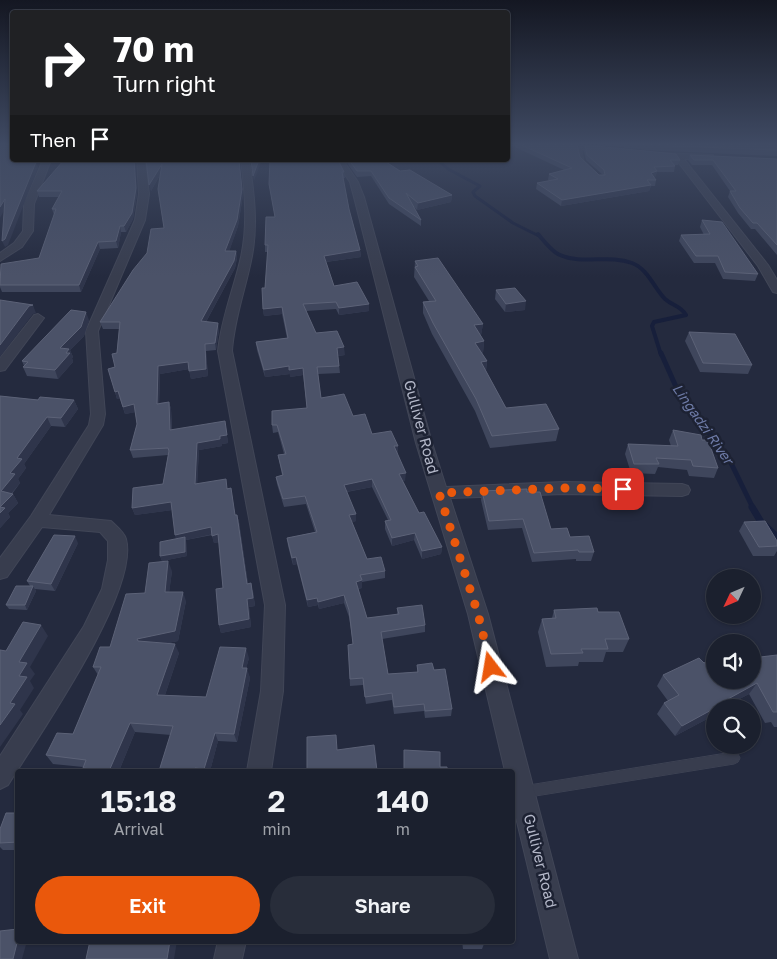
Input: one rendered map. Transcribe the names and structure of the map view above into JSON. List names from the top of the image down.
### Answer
{
  "streets": {
    "street": ["Gulliver Road"]
  },
  "water": ["Lingadzi River"],
  "north": "bottom left",
  "page": {
    "turn": ["70 m", "Turn right"],
    "then": "Then",
    "eta": [
      "15:18",
      "Arrival",
      "2",
      "min",
      "140",
      "m"
    ],
    "buttons": ["Exit", "Share"]
  }
}
